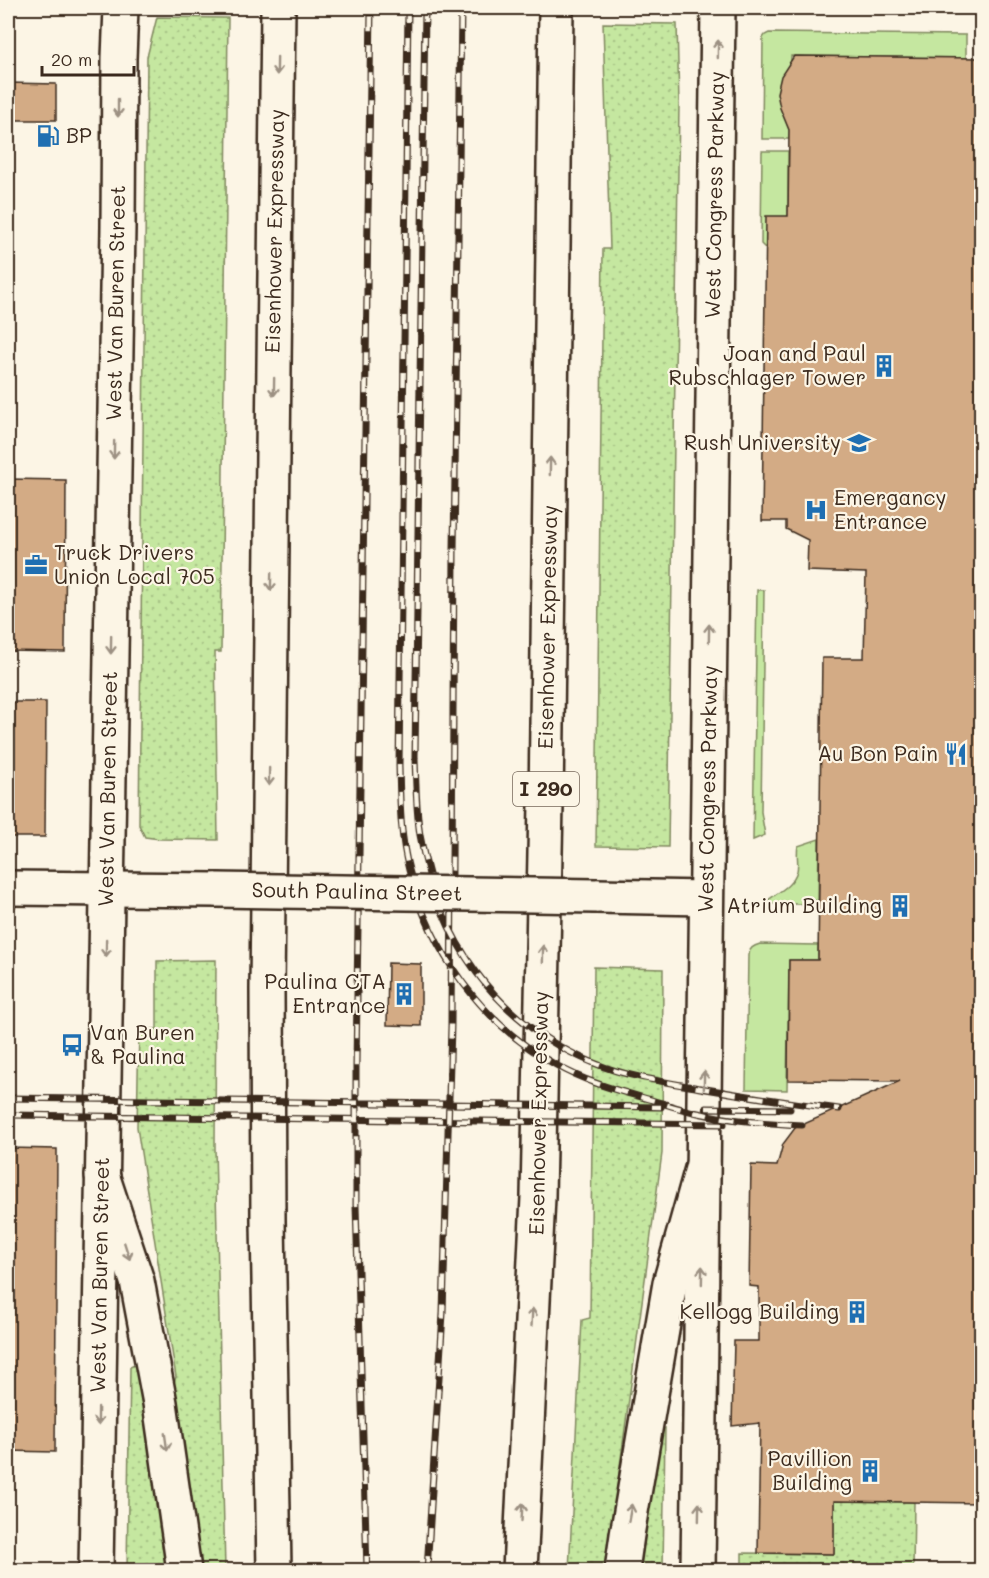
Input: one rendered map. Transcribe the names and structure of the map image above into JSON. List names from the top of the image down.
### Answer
{
  "streets": {
    "main road": [
      "West Congress Parkway",
      "Eisenhower Expressway",
      "West Van Buren Street",
      "I 290",
      "South Paulina Street"
    ]
  },
  "crossings": [
    ["West Congress Parkway", "South Paulina Street"],
    ["West Van Buren Street", "South Paulina Street"]
  ],
  "one_way": ["West Congress Parkway", "West Van Buren Street"],
  "places": {
    "fuel station": ["BP"],
    "building": [
      "Joan and Paul Rubschlager Tower",
      "Atrium Building",
      "Paulina CTA Entrance",
      "Kellogg Building",
      "Pavillion Building"
    ],
    "school or university": ["Rush University"],
    "hospital": ["Emergancy Entrance"],
    "office": ["Truck Drivers Union Local 705"],
    "restaurant": ["Au Bon Pain"],
    "bus stop": ["Van Buren & Paulina"]
  },
  "scale_bar": "20 m"
}
